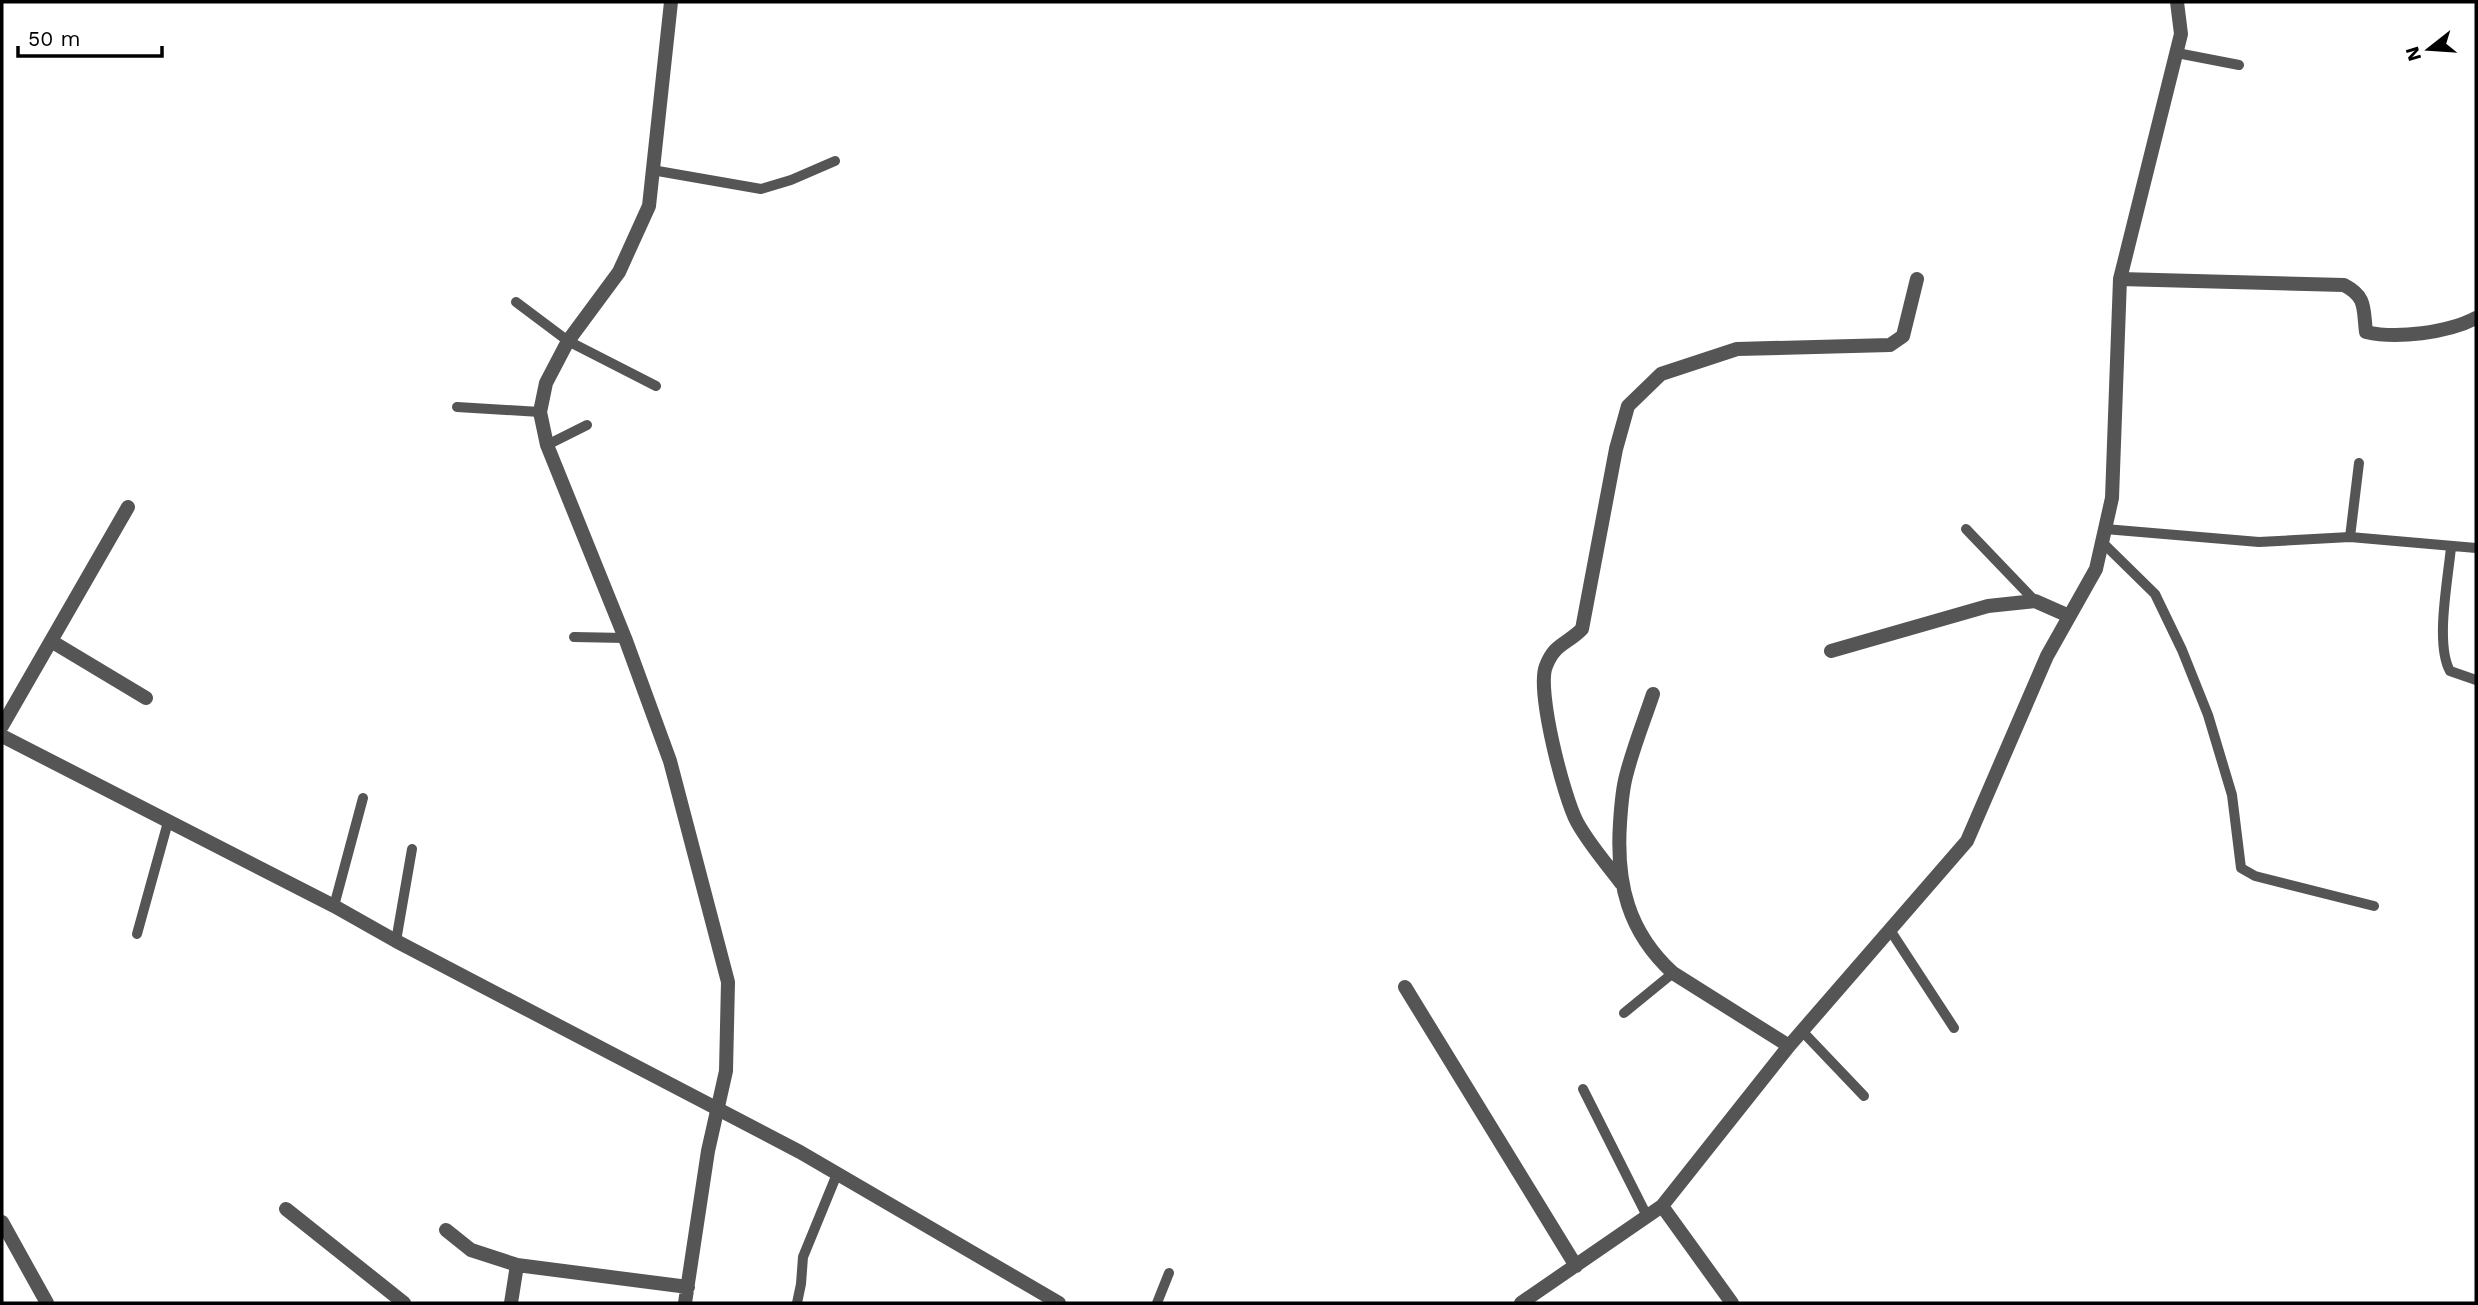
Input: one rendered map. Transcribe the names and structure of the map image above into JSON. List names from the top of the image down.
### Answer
{
  "scale_bar": "50 m",
  "north": "left"
}
